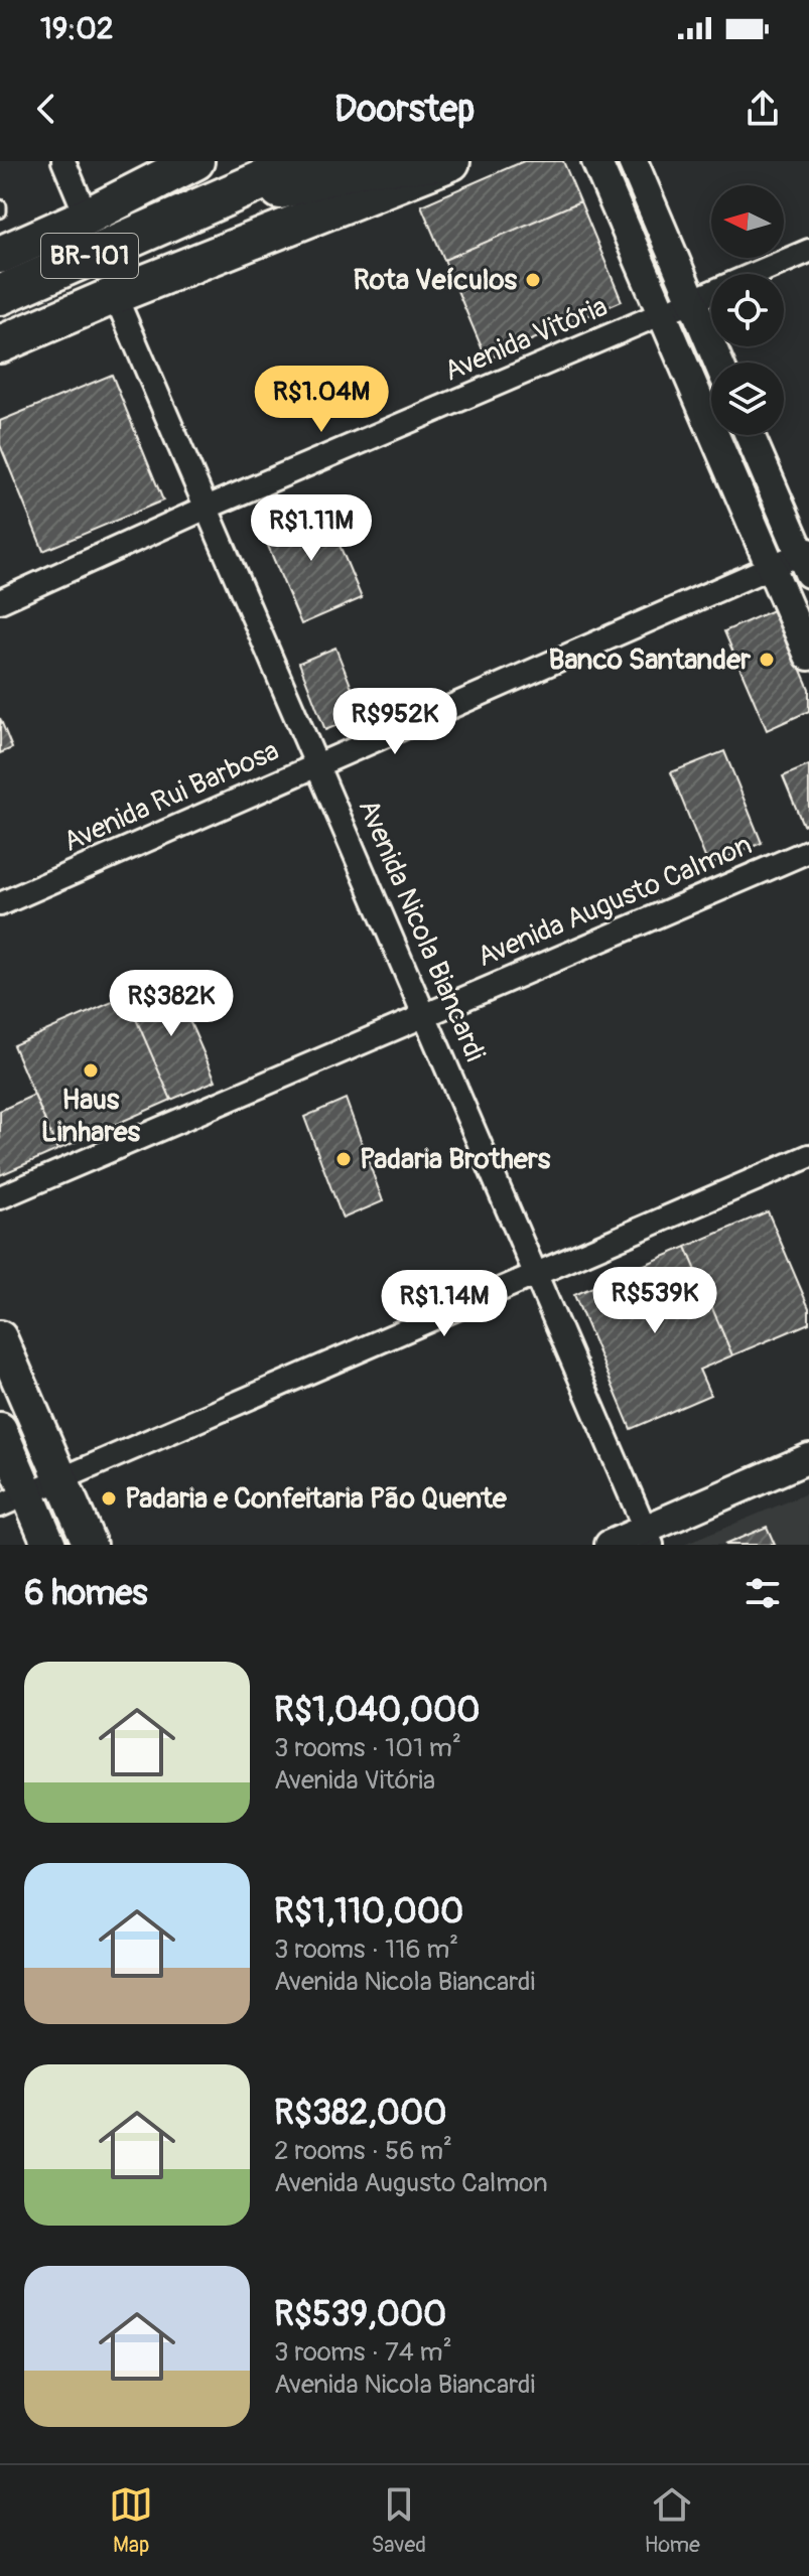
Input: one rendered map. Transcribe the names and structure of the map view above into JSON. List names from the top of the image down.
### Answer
{
  "streets": {
    "highway": ["BR-101"],
    "street": [
      "Avenida Vitória",
      "Avenida Rui Barbosa",
      "Avenida Augusto Calmon",
      "Avenida Nicola Biancardi"
    ]
  },
  "crossings": [
    ["Avenida Vitória", "Avenida Nicola Biancardi"],
    ["Avenida Rui Barbosa", "Avenida Nicola Biancardi"],
    ["Avenida Augusto Calmon", "Avenida Nicola Biancardi"]
  ],
  "places": [
    "Rota Veículos",
    "Banco Santander",
    "Haus Linhares",
    "Padaria Brothers",
    "Padaria e Confeitaria Pão Quente"
  ],
  "north": "left",
  "page": {
    "status": "19:02",
    "header": "Doorstep",
    "price": [
      "R$1.04M",
      "R$1.11M",
      "R$952K",
      "R$382K",
      "R$539K",
      "R$1.14M"
    ],
    "heading": "6 homes",
    "list": [
      {
        "name": "R$1,040,000",
        "note": "3 rooms · 101 m² · Avenida Vitória"
      },
      {
        "name": "R$1,110,000",
        "note": "3 rooms · 116 m² · Avenida Nicola Biancardi"
      },
      {
        "name": "R$382,000",
        "note": "2 rooms · 56 m² · Avenida Augusto Calmon"
      },
      {
        "name": "R$539,000",
        "note": "3 rooms · 74 m² · Avenida Nicola Biancardi"
      }
    ],
    "tabs": ["Map", "Saved", "Home"]
  }
}
